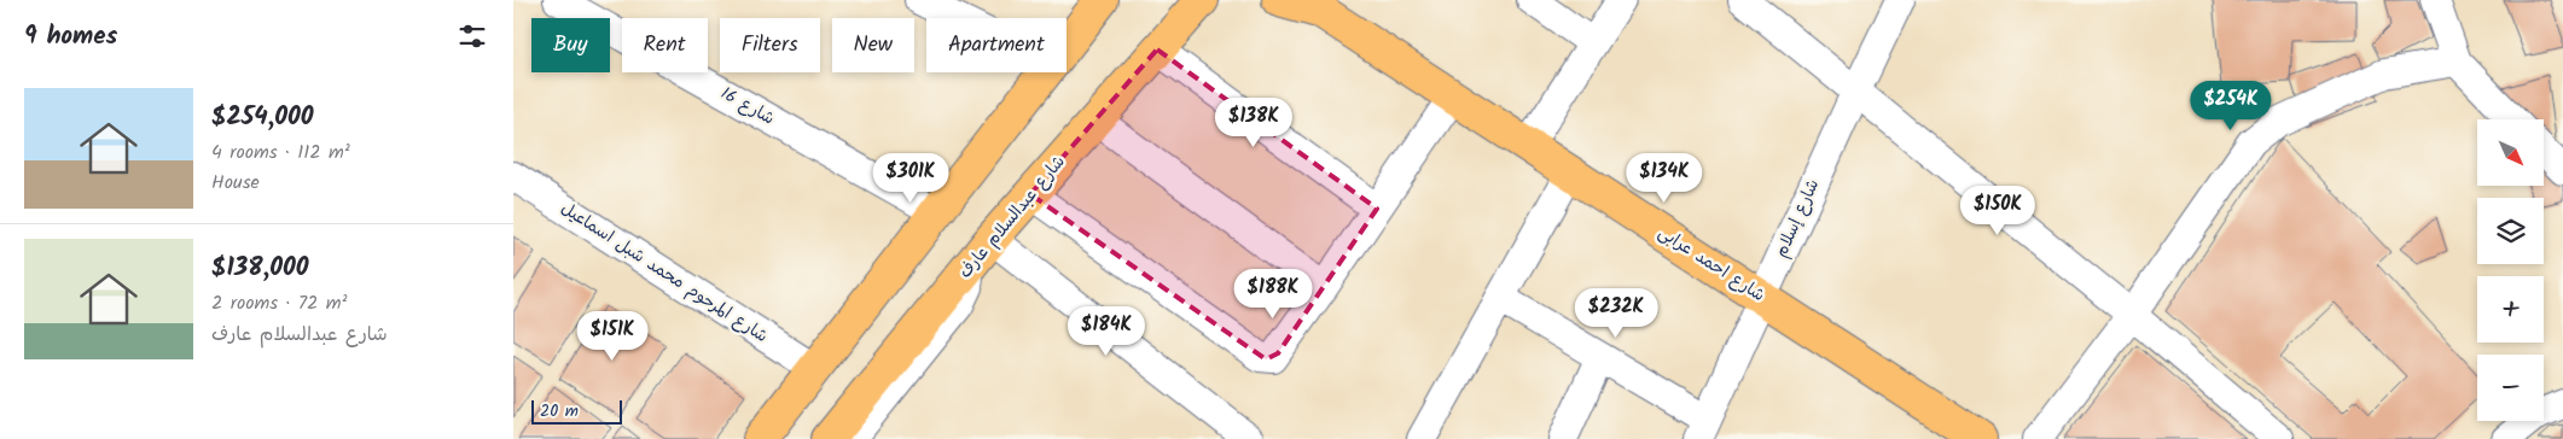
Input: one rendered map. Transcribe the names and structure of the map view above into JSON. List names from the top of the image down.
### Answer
{
  "streets": {
    "main road": ["شارع عبدالسلام عارف", "شارع احمد عرابى"],
    "street": ["شارع 16", "شارع إسلام", "شارع المرحوم محمد شبل اسماعيل"]
  },
  "crossings": [
    ["شارع إسلام", "شارع احمد عرابى"]
  ],
  "scale_bar": "20 m",
  "north": "bottom right",
  "page": {
    "heading": "9 homes",
    "chip": [
      "Buy",
      "Rent",
      "Filters",
      "New",
      "Apartment"
    ],
    "list": [
      {
        "name": "$254,000",
        "note": "4 rooms · 112 m² · House"
      },
      {
        "name": "$138,000",
        "note": "2 rooms · 72 m² · شارع عبدالسلام عارف"
      }
    ],
    "price": [
      "$254K",
      "$138K",
      "$301K",
      "$134K",
      "$150K",
      "$188K",
      "$232K",
      "$184K",
      "$151K"
    ],
    "map_buttons": ["+", "−"],
    "scale": "20 m"
  }
}
